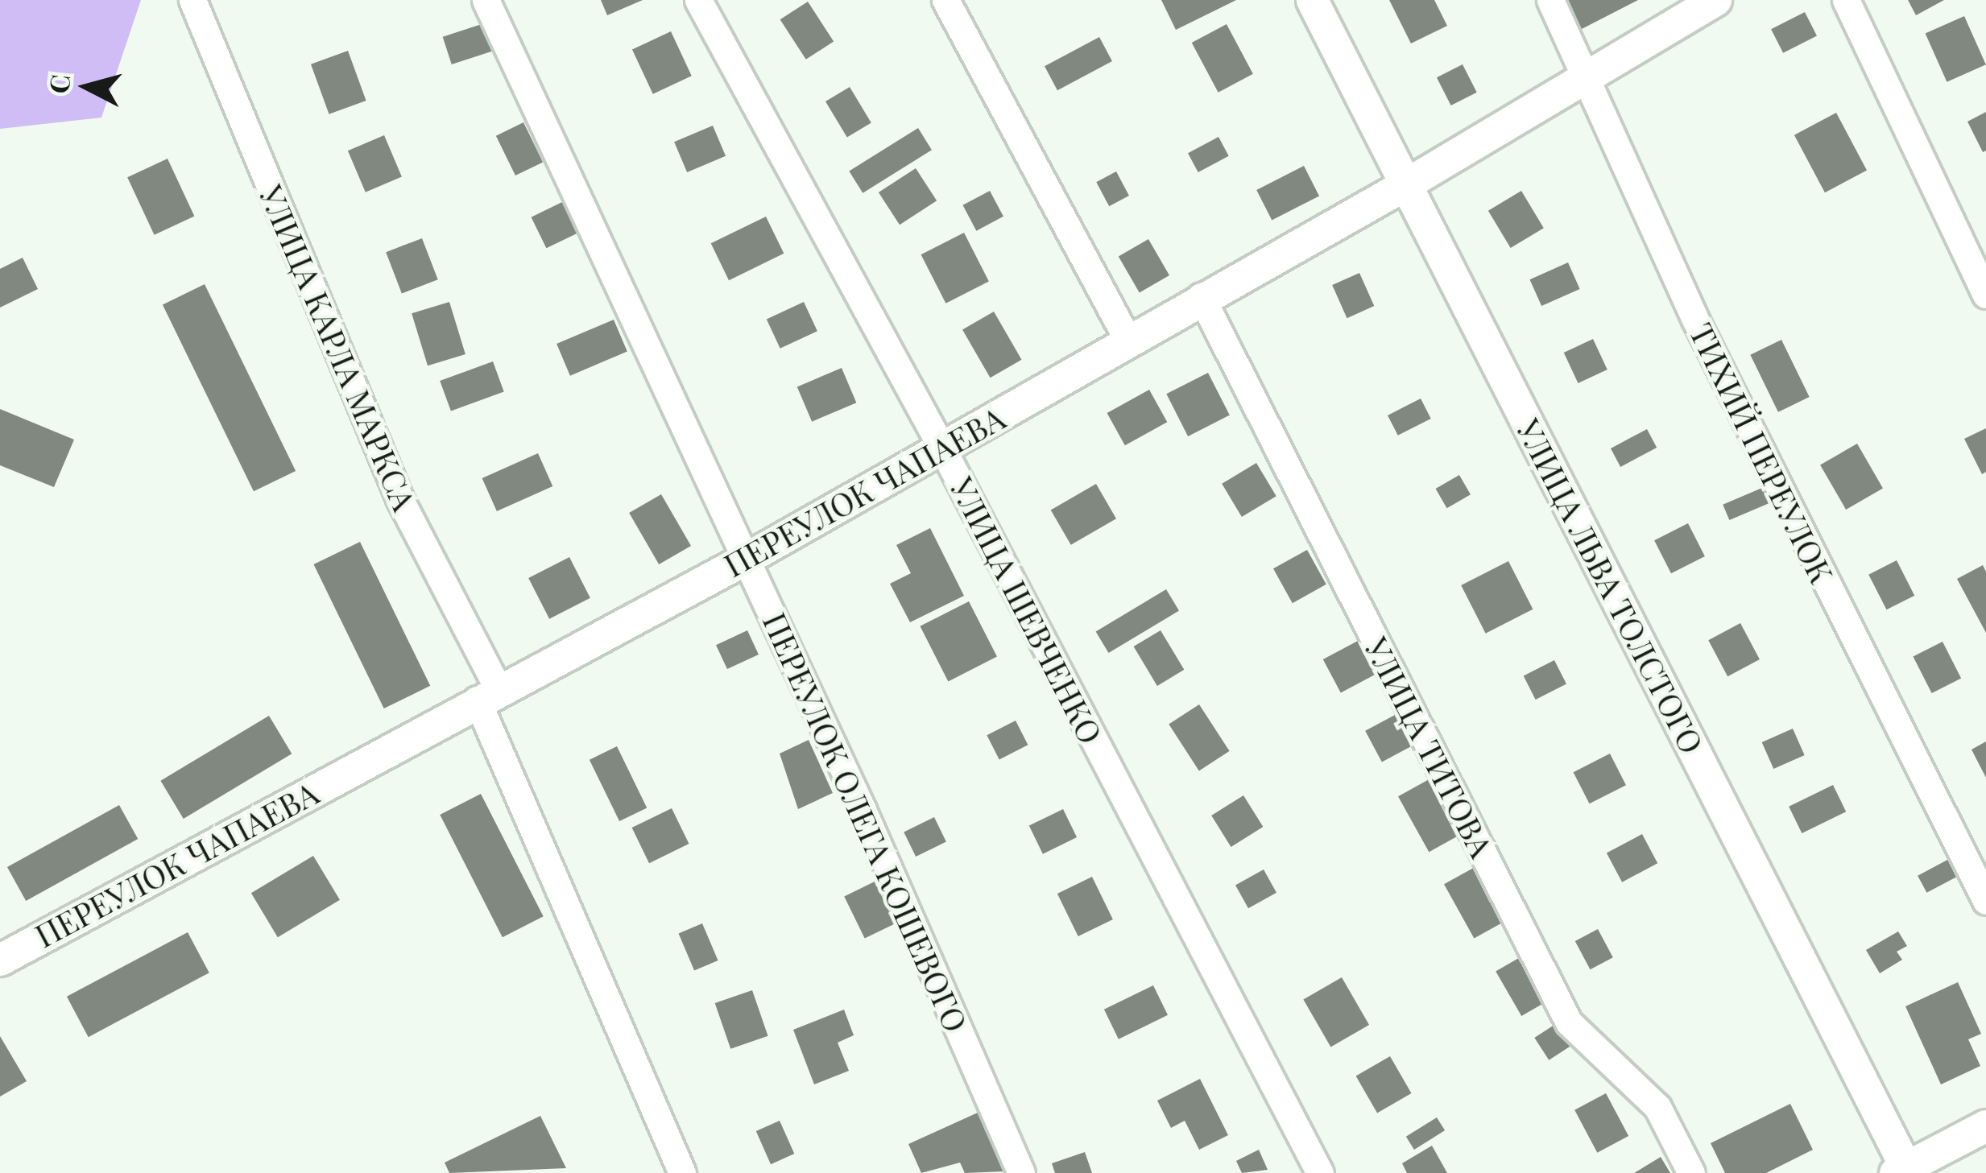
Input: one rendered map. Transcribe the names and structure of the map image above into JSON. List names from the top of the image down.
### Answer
{
  "streets": {
    "street": [
      "УЛИЦА КАРЛА МАРКСА",
      "ТИХИЙ ПЕРЕУЛОК",
      "ПЕРЕУЛОК ЧАПАЕВА",
      "УЛИЦА ЛЬВА ТОЛСТОГО",
      "УЛИЦА ШЕВЧЕНКО",
      "УЛИЦА ТИТОВА",
      "ПЕРЕУЛОК ОЛЕГА КОШЕВОГО"
    ]
  },
  "crossings": [
    ["УЛИЦА КАРЛА МАРКСА", "ПЕРЕУЛОК ЧАПАЕВА"],
    ["ТИХИЙ ПЕРЕУЛОК", "ПЕРЕУЛОК ЧАПАЕВА"],
    ["ПЕРЕУЛОК ЧАПАЕВА", "УЛИЦА ЛЬВА ТОЛСТОГО"],
    ["ПЕРЕУЛОК ЧАПАЕВА", "УЛИЦА ШЕВЧЕНКО"],
    ["ПЕРЕУЛОК ЧАПАЕВА", "УЛИЦА ТИТОВА"],
    ["ПЕРЕУЛОК ЧАПАЕВА", "ПЕРЕУЛОК ОЛЕГА КОШЕВОГО"]
  ],
  "north": "left"
}
